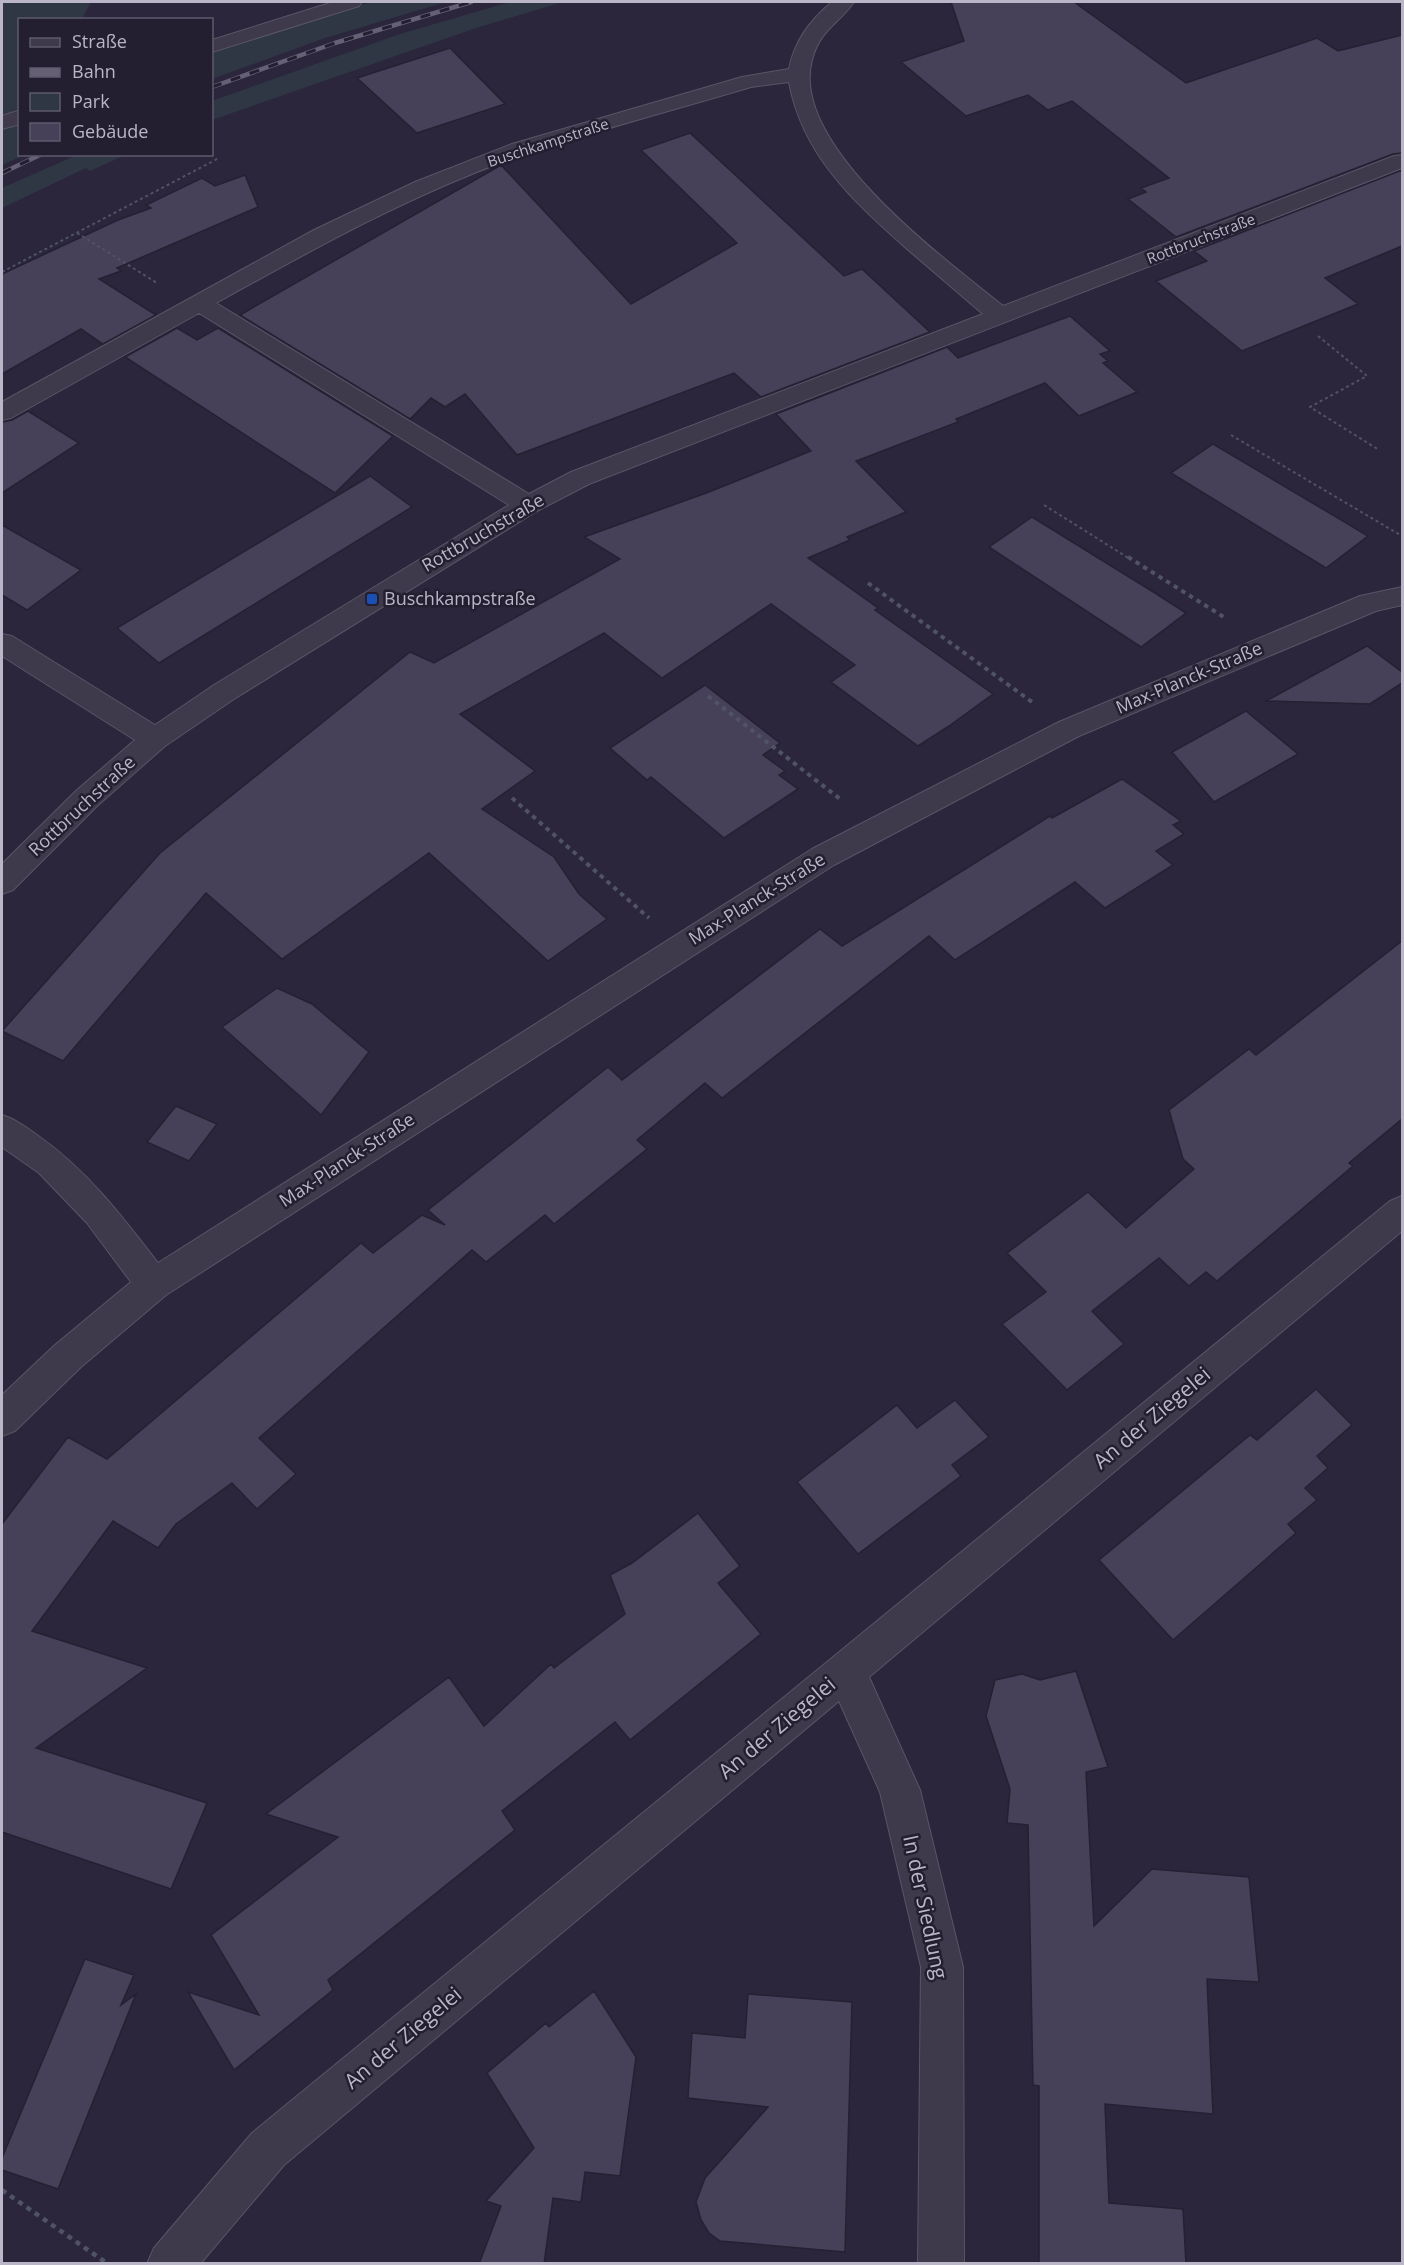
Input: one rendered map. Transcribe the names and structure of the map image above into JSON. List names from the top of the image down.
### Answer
{
  "streets": {
    "street": [
      "Buschkampstraße",
      "Rottbruchstraße",
      "Max-Planck-Straße",
      "An der Ziegelei",
      "In der Siedlung"
    ]
  },
  "crossings": [
    ["An der Ziegelei", "In der Siedlung"]
  ],
  "places": {
    "transit": ["Buschkampstraße"]
  },
  "legend": [
    "Straße",
    "Bahn",
    "Park",
    "Gebäude"
  ]
}
